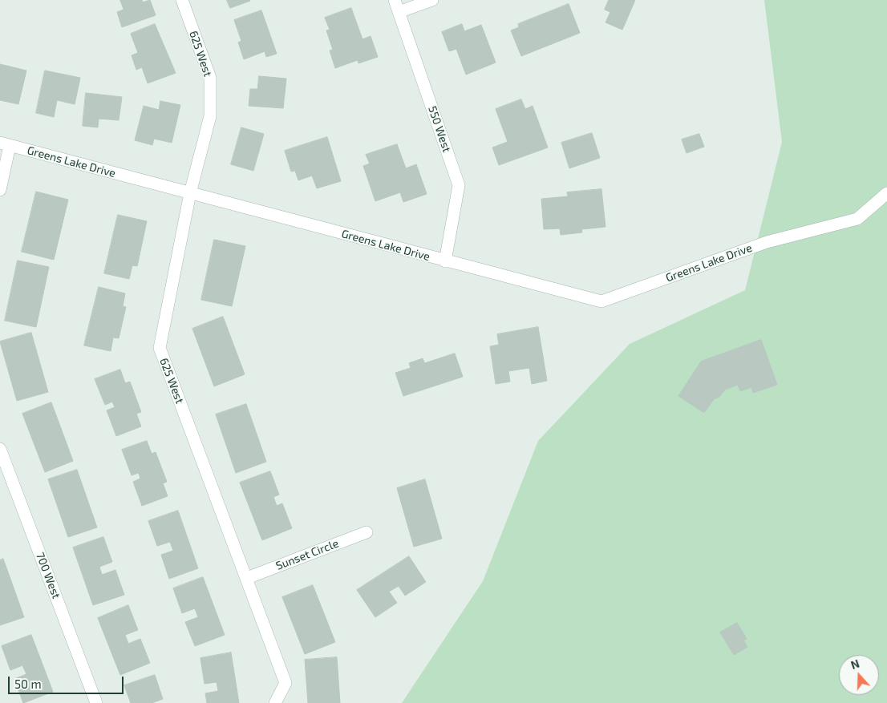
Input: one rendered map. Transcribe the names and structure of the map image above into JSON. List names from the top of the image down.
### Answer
{
  "streets": {
    "street": [
      "625 West",
      "550 West",
      "Greens Lake Drive",
      "Sunset Circle",
      "700 West"
    ]
  },
  "crossings": [
    ["625 West", "Greens Lake Drive"],
    ["625 West", "Sunset Circle"],
    ["550 West", "Greens Lake Drive"]
  ],
  "scale_bar": "50 m",
  "north": "top"
}
